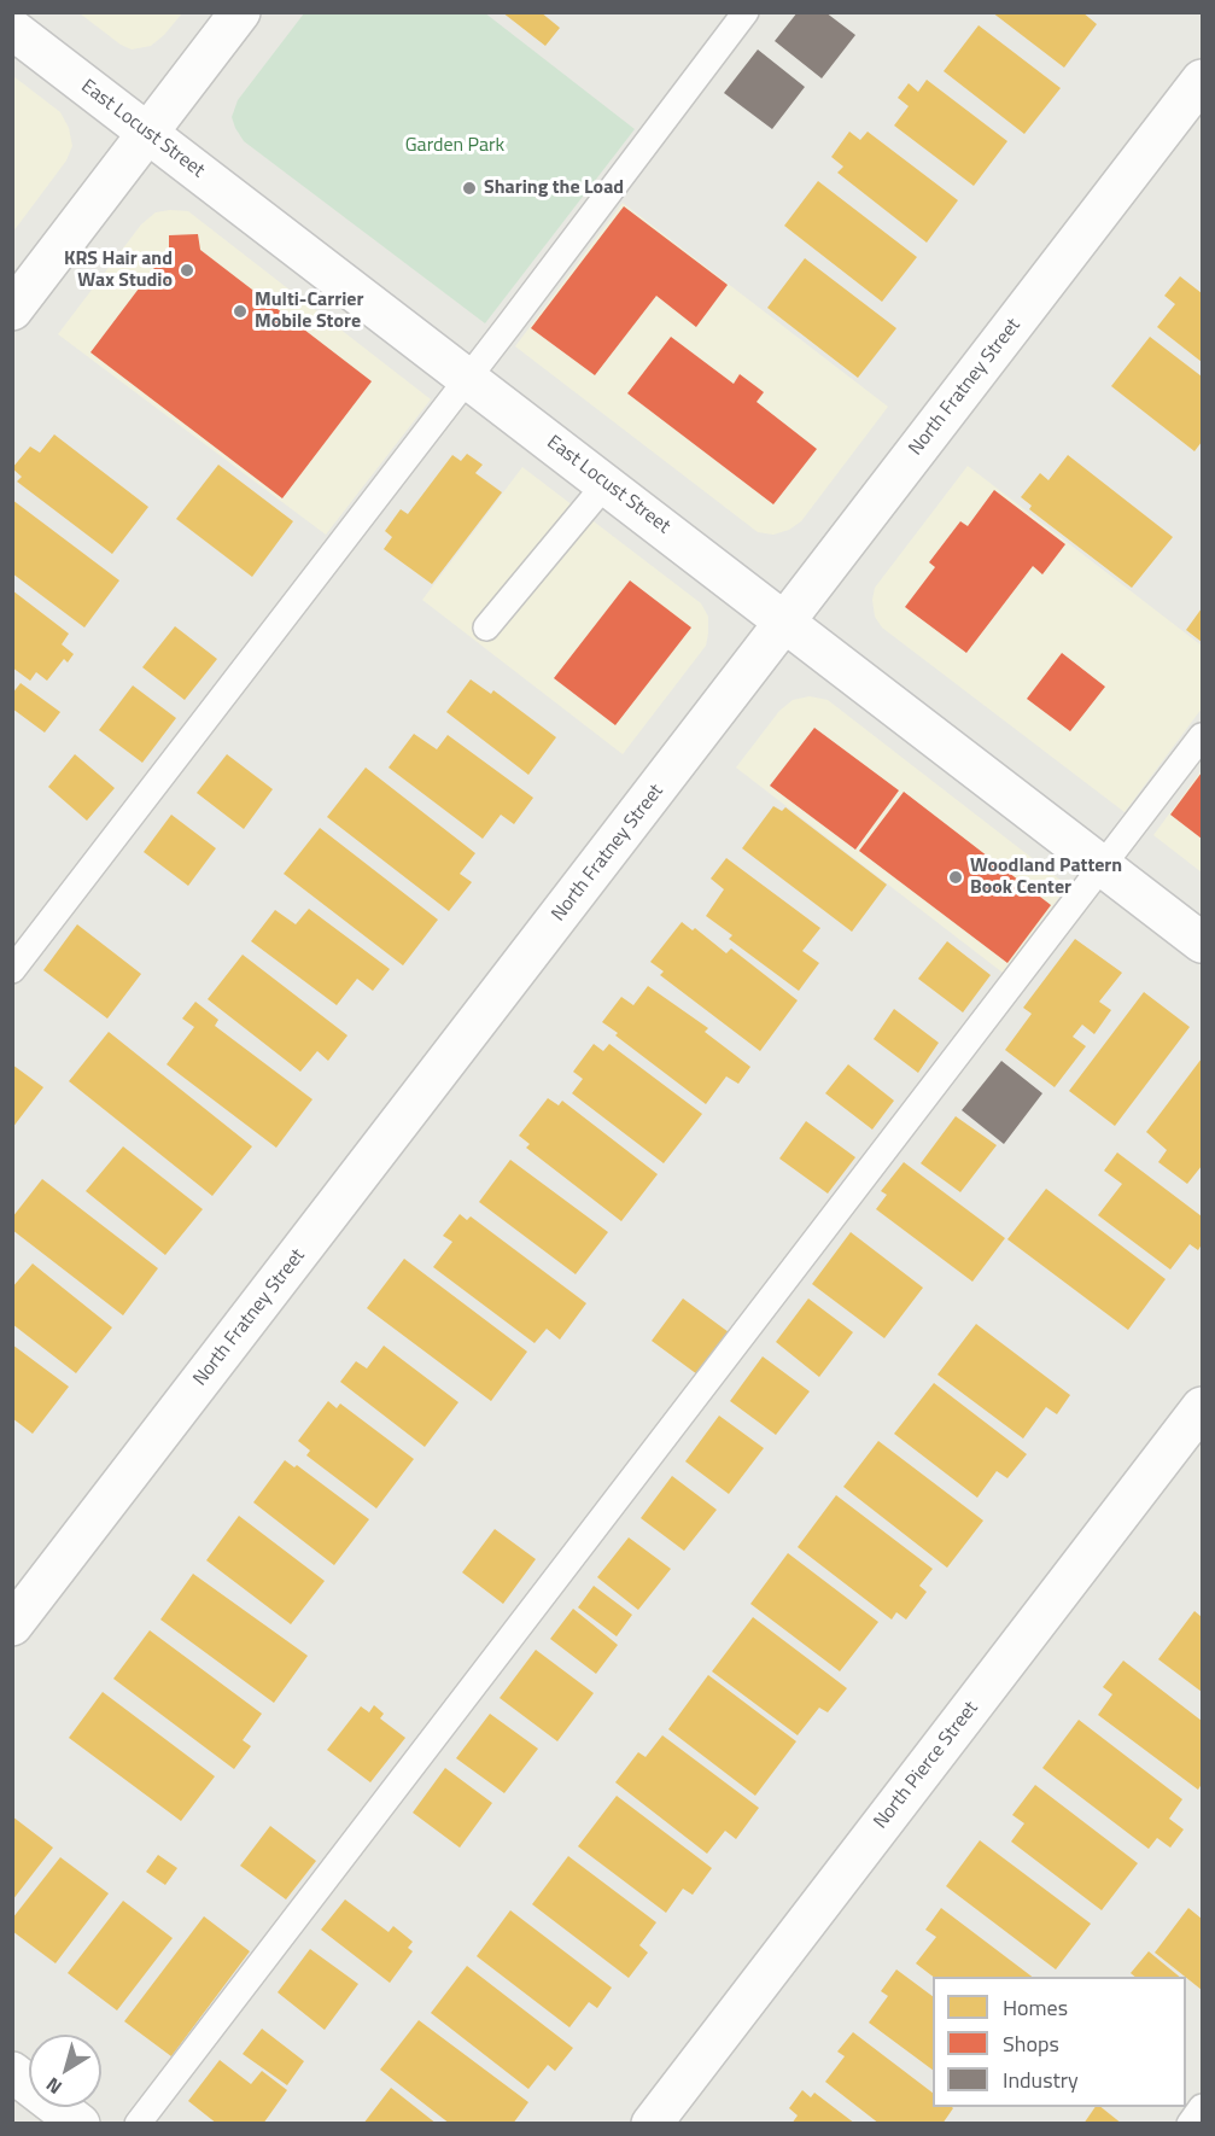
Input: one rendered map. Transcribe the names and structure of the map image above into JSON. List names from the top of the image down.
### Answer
{
  "streets": {
    "street": ["East Locust Street", "North Fratney Street", "North Pierce Street"]
  },
  "crossings": [
    ["East Locust Street", "North Fratney Street"]
  ],
  "parks": ["Garden Park"],
  "places": [
    "Sharing the Load",
    "KRS Hair and Wax Studio",
    "Multi-Carrier Mobile Store",
    "Woodland Pattern Book Center"
  ],
  "legend": ["Homes", "Shops", "Industry"],
  "north": "bottom left"
}
